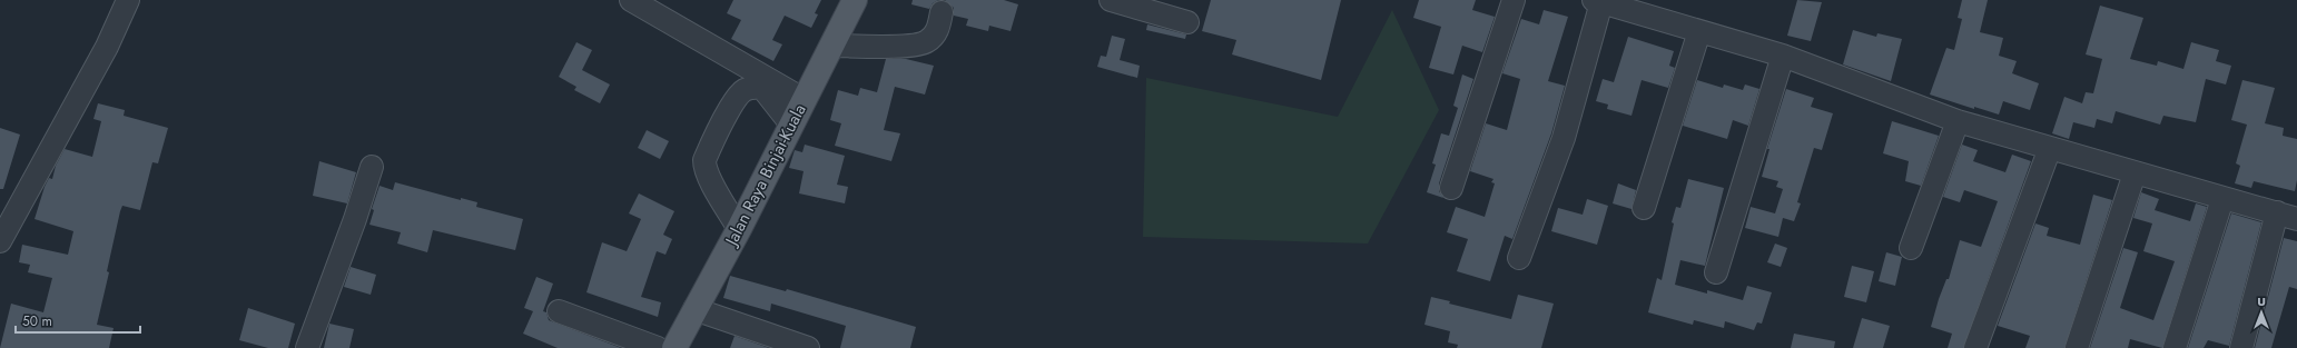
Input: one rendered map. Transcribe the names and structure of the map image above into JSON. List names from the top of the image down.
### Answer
{
  "streets": {
    "main road": ["Jalan Raya Binjai-Kuala"]
  },
  "scale_bar": "50 m",
  "north": "top"
}
